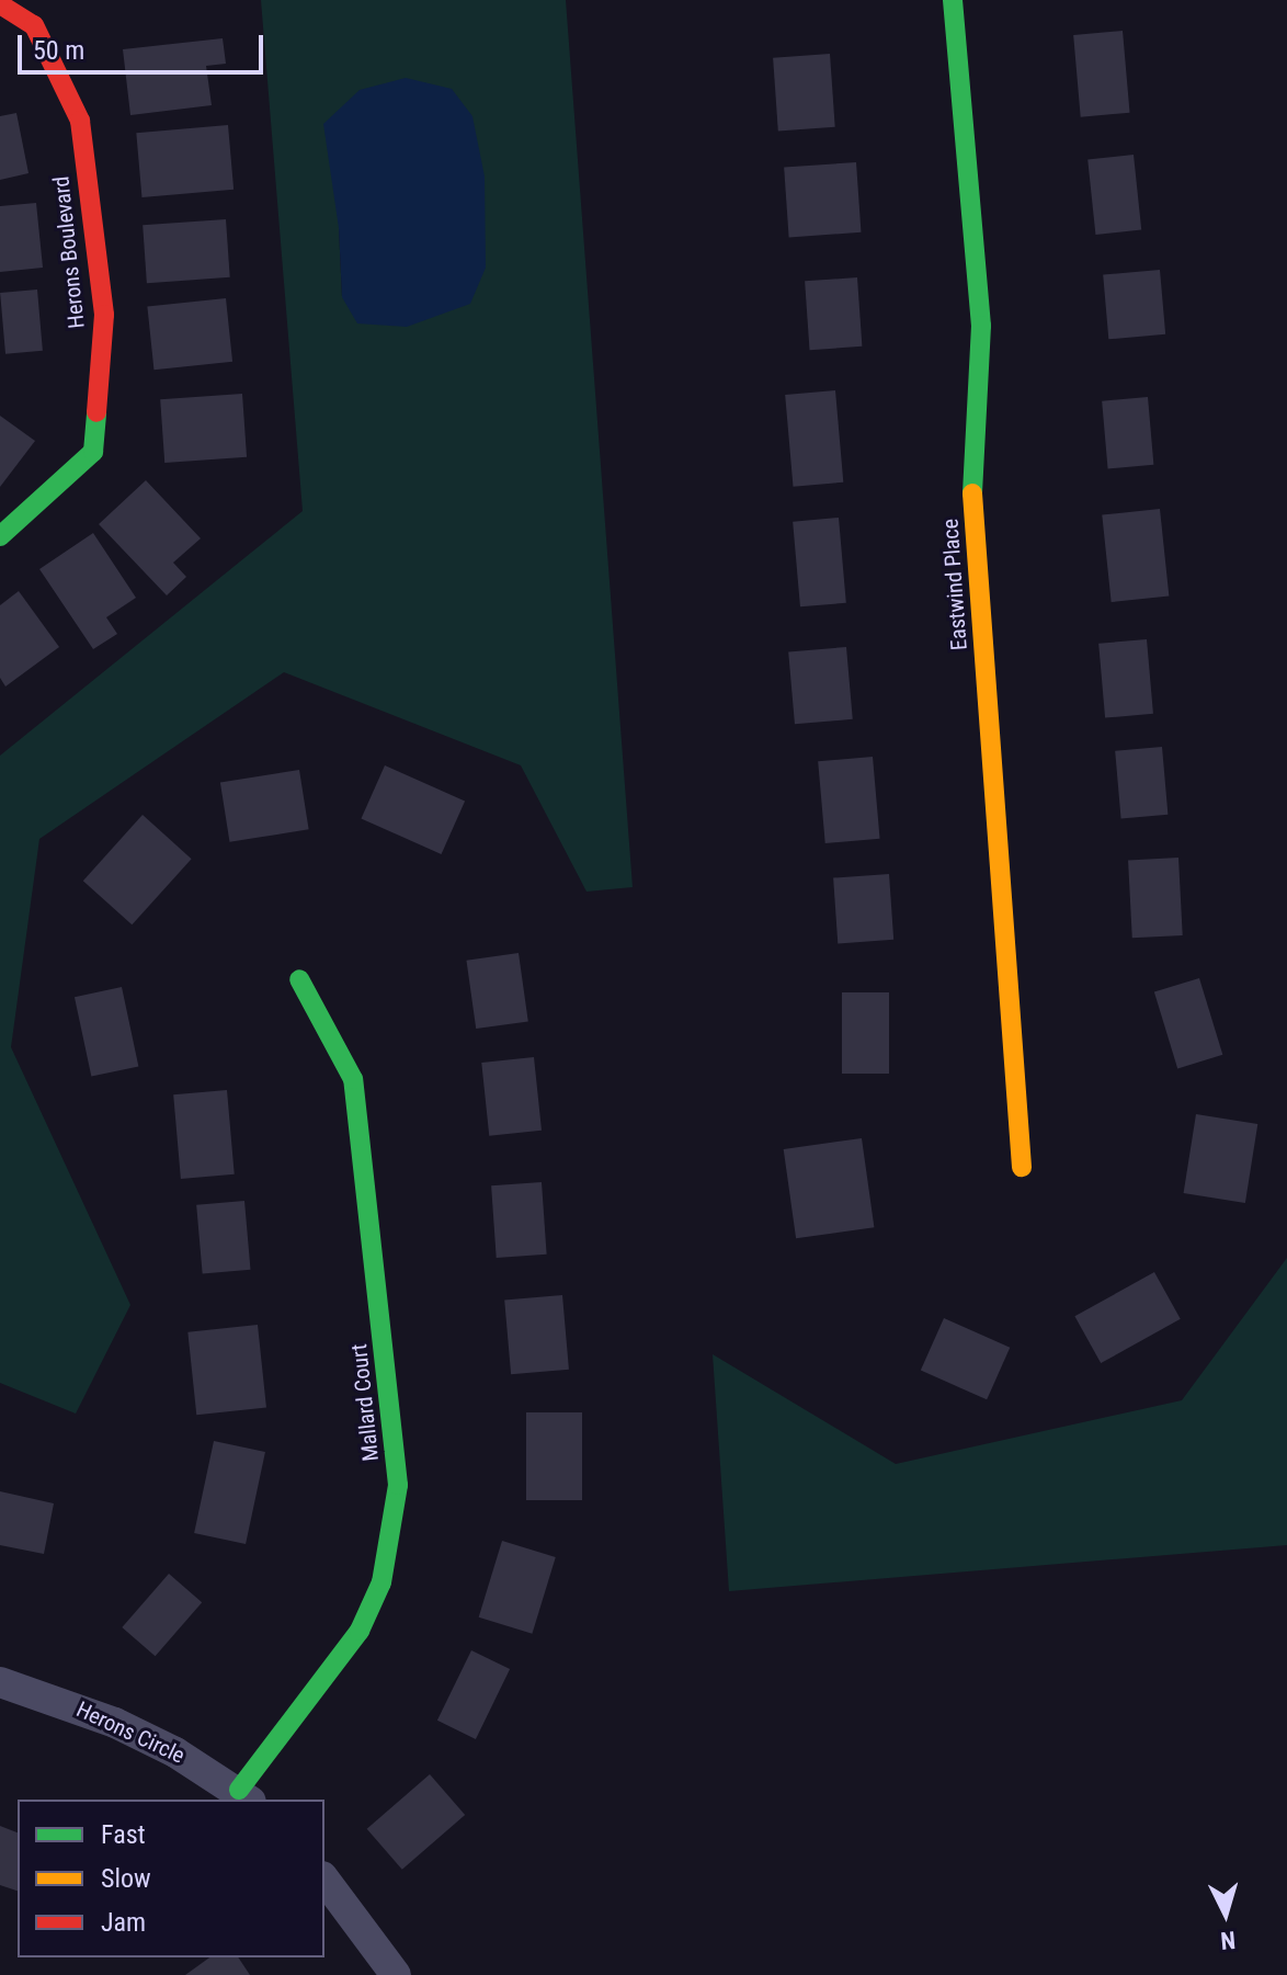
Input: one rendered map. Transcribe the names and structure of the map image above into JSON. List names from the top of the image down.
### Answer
{
  "streets": {
    "street": [
      "Herons Boulevard",
      "Eastwind Place",
      "Mallard Court",
      "Herons Circle"
    ]
  },
  "crossings": [
    ["Mallard Court", "Herons Circle"]
  ],
  "legend": ["Fast", "Slow", "Jam"],
  "scale_bar": "50 m",
  "north": "bottom"
}
